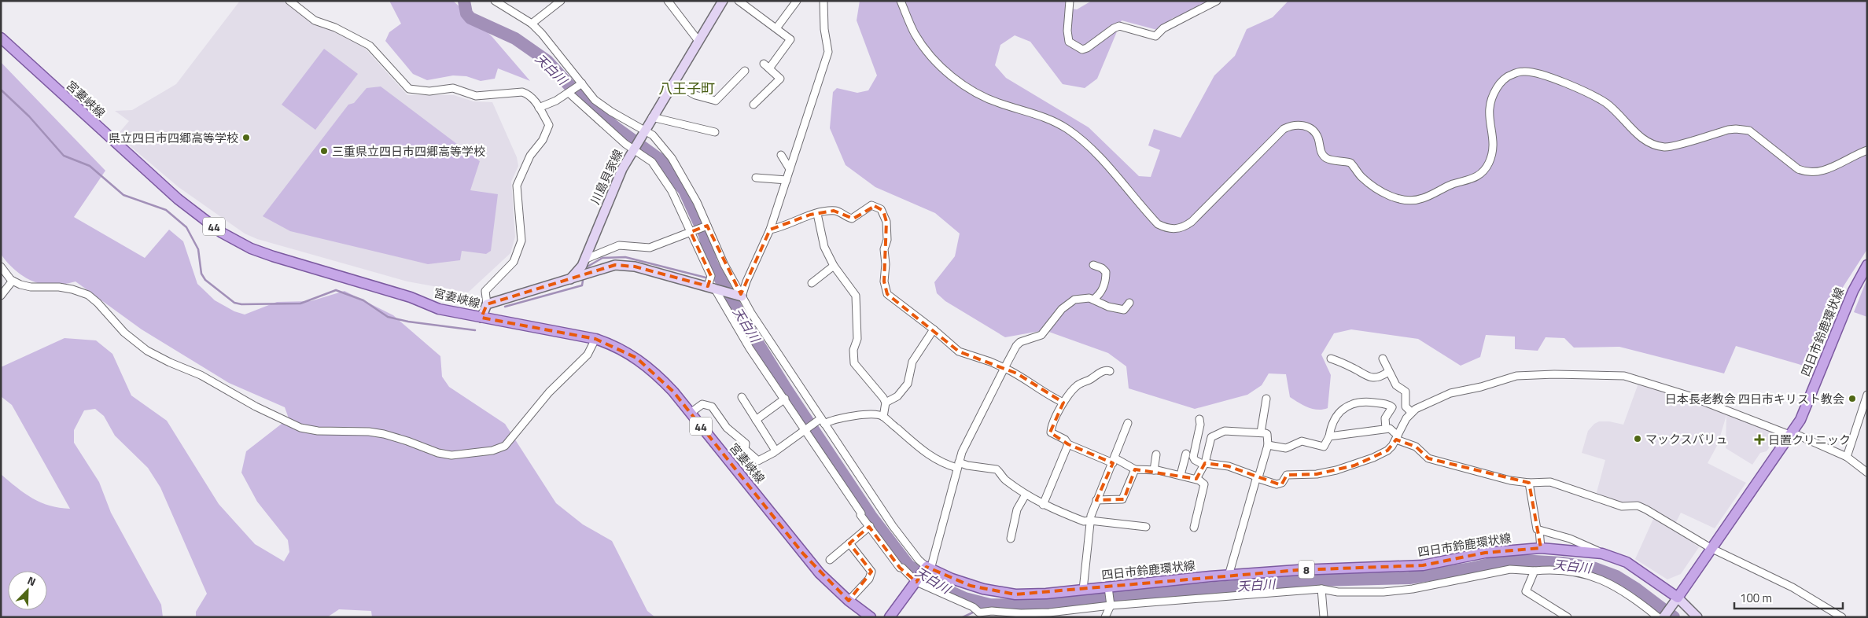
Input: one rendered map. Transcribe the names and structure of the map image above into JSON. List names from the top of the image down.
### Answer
{
  "streets": {
    "main road": [
      "宮妻峡線",
      "川島貝家線",
      "44",
      "四日市鈴鹿環状線",
      "8"
    ]
  },
  "districts": ["八王子町"],
  "water": ["天白川"],
  "places": {
    "other": [
      "県立四日市四郷高等学校",
      "三重県立四日市四郷高等学校",
      "日本長老教会 四日市キリスト教会",
      "マックスバリュ"
    ],
    "health": ["日置クリニック"]
  },
  "scale_bar": "100 m",
  "north": "top right"
}
